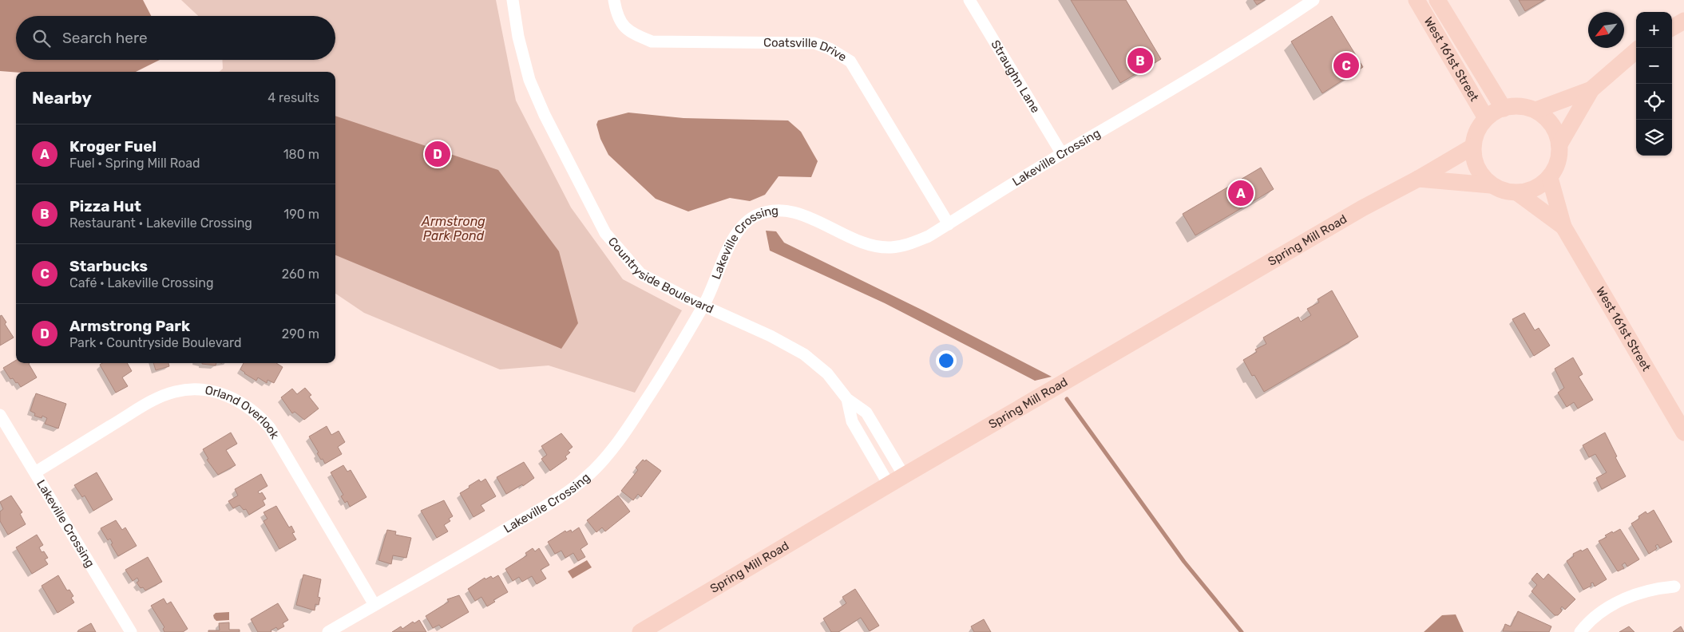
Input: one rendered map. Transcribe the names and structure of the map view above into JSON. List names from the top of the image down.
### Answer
{
  "streets": {
    "street": [
      "Coatsville Drive",
      "West 161st Street",
      "Straughn Lane",
      "Lakeville Crossing",
      "Spring Mill Road",
      "Countryside Boulevard",
      "Orland Overlook"
    ]
  },
  "crossings": [
    ["Coatsville Drive", "Lakeville Crossing"],
    ["West 161st Street", "Spring Mill Road"],
    ["Straughn Lane", "Lakeville Crossing"],
    ["Lakeville Crossing", "Countryside Boulevard"],
    ["Lakeville Crossing", "Orland Overlook"],
    ["Spring Mill Road", "Countryside Boulevard"]
  ],
  "water": ["Armstrong Park Pond"],
  "north": "bottom left",
  "page": {
    "map_buttons": ["+", "−"],
    "search": "Search here",
    "pins": [
      "B",
      "C",
      "D",
      "A"
    ],
    "heading": ["Nearby", "4 results"],
    "list": [
      {
        "mark": "A",
        "name": "Kroger Fuel",
        "note": "Fuel · Spring Mill Road",
        "value": "180 m"
      },
      {
        "mark": "B",
        "name": "Pizza Hut",
        "note": "Restaurant · Lakeville Crossing",
        "value": "190 m"
      },
      {
        "mark": "C",
        "name": "Starbucks",
        "note": "Café · Lakeville Crossing",
        "value": "260 m"
      },
      {
        "mark": "D",
        "name": "Armstrong Park",
        "note": "Park · Countryside Boulevard",
        "value": "290 m"
      }
    ]
  }
}
